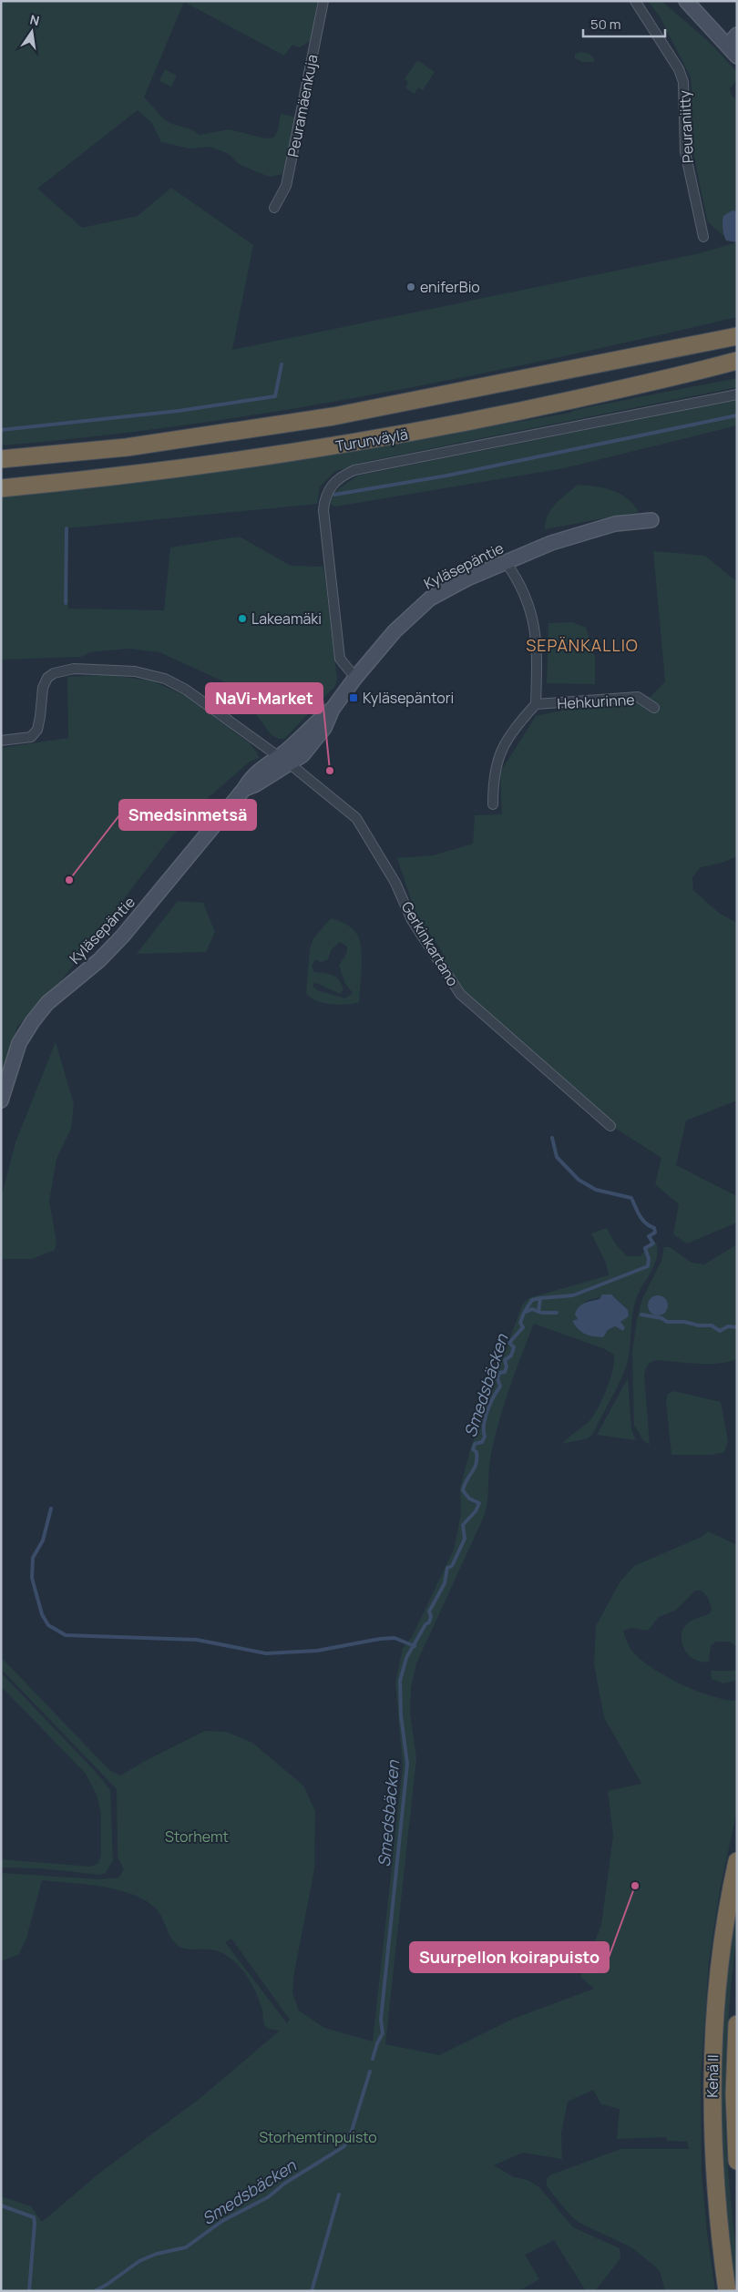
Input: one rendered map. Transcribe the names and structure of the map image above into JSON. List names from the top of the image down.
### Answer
{
  "streets": {
    "highway": ["Turunväylä", "Kehä II"],
    "main road": ["Kyläsepäntie"],
    "street": [
      "Peuramäenkuja",
      "Peuraniitty",
      "Hehkurinne",
      "Gerkinkartano"
    ]
  },
  "crossings": [
    ["Kyläsepäntie", "Gerkinkartano"]
  ],
  "districts": ["SEPÄNKALLIO"],
  "water": ["Smedsbäcken"],
  "parks": ["Storhemt", "Storhemtinpuisto"],
  "places": {
    "other": [
      "eniferBio",
      "Lakeamäki",
      "NaVi-Market",
      "Smedsinmetsä",
      "Suurpellon koirapuisto"
    ],
    "transit": ["Kyläsepäntori"]
  },
  "scale_bar": "50 m",
  "north": "top"
}
